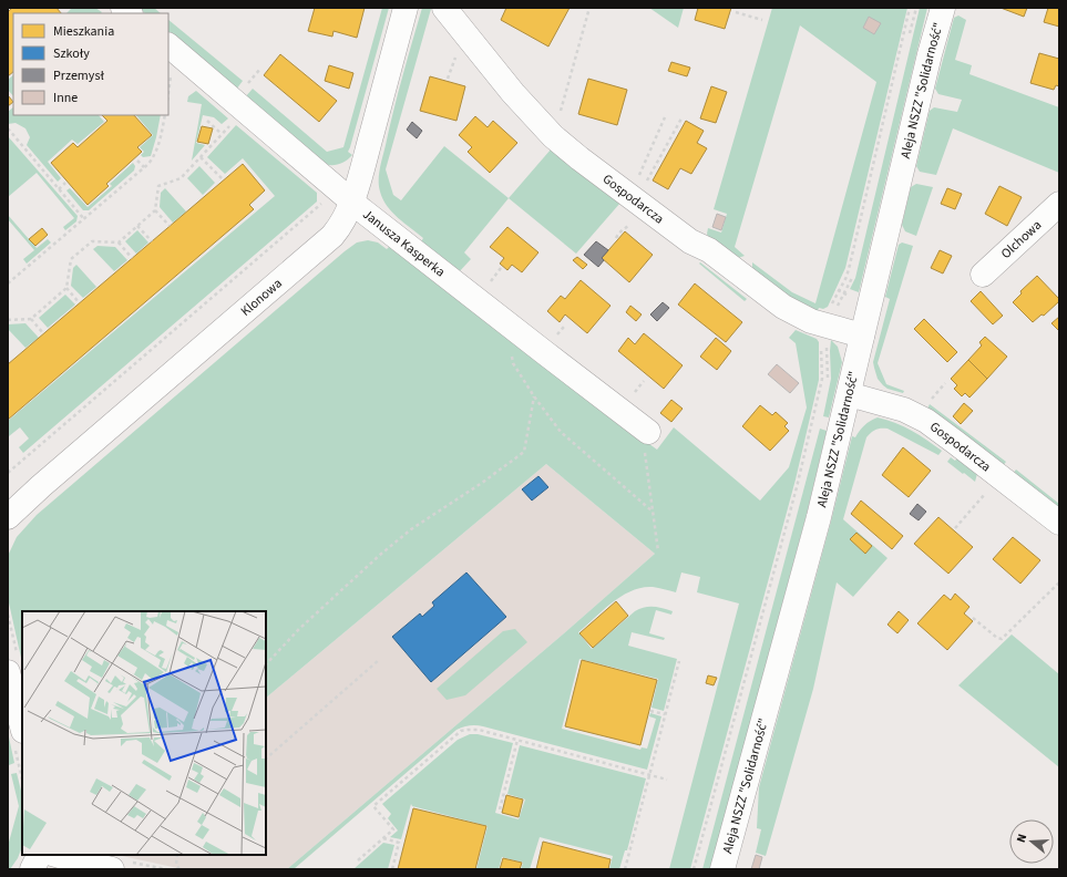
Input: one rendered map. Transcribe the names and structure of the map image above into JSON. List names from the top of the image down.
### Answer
{
  "streets": {
    "street": [
      "Aleja NSZZ \"Solidarność\"",
      "Gospodarcza",
      "Olchowa",
      "Janusza Kasperka",
      "Klonowa"
    ]
  },
  "crossings": [
    ["Aleja NSZZ \"Solidarność\"", "Gospodarcza"],
    ["Janusza Kasperka", "Klonowa"]
  ],
  "legend": [
    "Mieszkania",
    "Szkoły",
    "Przemysł",
    "Inne"
  ],
  "north": "left"
}
